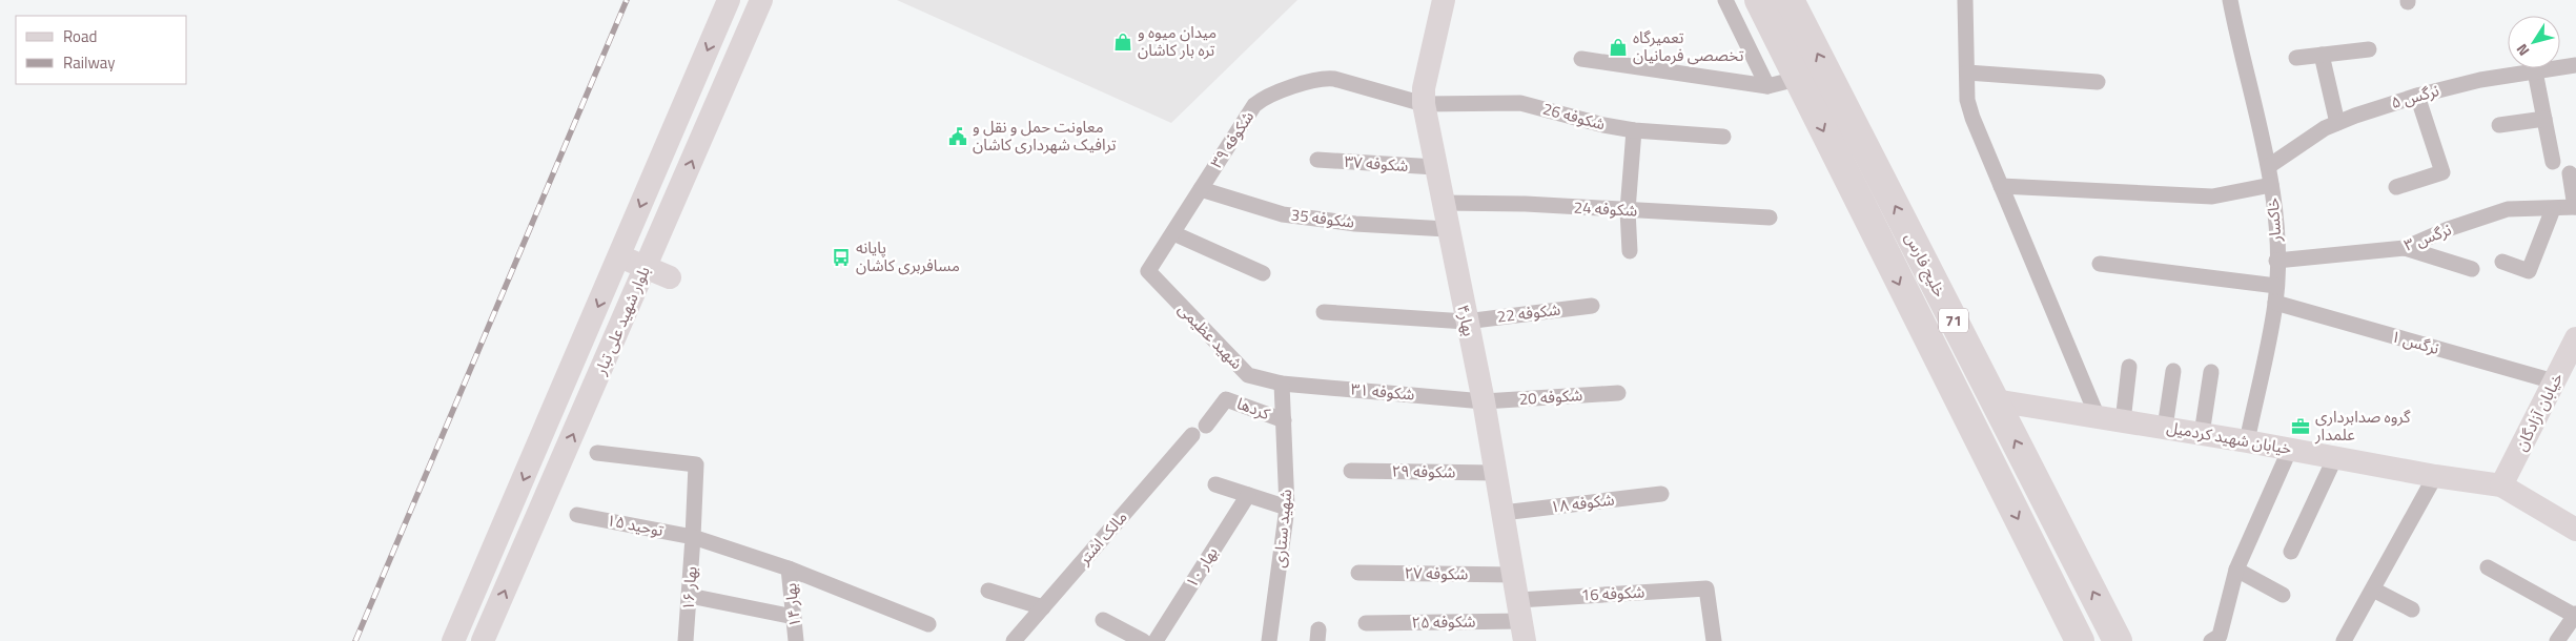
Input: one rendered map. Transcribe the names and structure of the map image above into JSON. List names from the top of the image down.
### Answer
{
  "streets": {
    "highway": ["خلیج فارس", "71"],
    "main road": [
      "بلوار شهید علی تبار",
      "بهار۴",
      "خیابان آزادگان",
      "خیابان شهید کردمیل"
    ],
    "street": [
      "نرگس ۵",
      "شکوفه 26",
      "شکوفه ۳۹",
      "شکوفه ۳۷",
      "شکوفه 24",
      "شکوفه 35",
      "خاکسار",
      "نرگس ۳",
      "شکوفه 22",
      "شهید عظیمی",
      "نرگس ۱",
      "شکوفه ۳۱",
      "شکوفه 20",
      "کردها",
      "شکوفه ۲۹",
      "شکوفه ۱۸",
      "توحید ۱۵",
      "شهید ستاری",
      "مالک اشتر",
      "بهار ۱۰",
      "شکوفه ۲۷",
      "بهار ۱۶",
      "شکوفه 16",
      "بهار ۱۴",
      "شکوفه ۲۵"
    ]
  },
  "crossings": [
    ["نرگس ۵", "خاکسار"],
    ["شکوفه 26", "شکوفه ۳۹"],
    ["شکوفه 26", "بهار۴"],
    ["شکوفه ۳۹", "شکوفه 35"],
    ["شکوفه ۳۹", "بهار۴"],
    ["شکوفه ۳۹", "شهید عظیمی"],
    ["شکوفه ۳۷", "بهار۴"],
    ["شکوفه 24", "بهار۴"],
    ["شکوفه 35", "بهار۴"],
    ["خاکسار", "نرگس ۳"],
    ["خاکسار", "نرگس ۱"],
    ["خاکسار", "خیابان شهید کردمیل"],
    ["خلیج فارس", "خیابان شهید کردمیل"],
    ["شکوفه 22", "بهار۴"],
    ["بهار۴", "شکوفه ۳۱"],
    ["بهار۴", "شکوفه 20"],
    ["بهار۴", "شکوفه ۲۹"],
    ["بهار۴", "شکوفه ۱۸"],
    ["بهار۴", "شکوفه ۲۷"],
    ["بهار۴", "شکوفه 16"],
    ["بهار۴", "شکوفه ۲۵"],
    ["شهید عظیمی", "شکوفه ۳۱"],
    ["شهید عظیمی", "شهید ستاری"],
    ["نرگس ۱", "خیابان آزادگان"],
    ["شکوفه ۳۱", "شکوفه 20"],
    ["شکوفه ۳۱", "شهید ستاری"],
    ["کردها", "شهید ستاری"],
    ["کردها", "مالک اشتر"],
    ["خیابان آزادگان", "خیابان شهید کردمیل"],
    ["توحید ۱۵", "بهار ۱۶"],
    ["توحید ۱۵", "بهار ۱۴"],
    ["شکوفه 16", "شکوفه ۲۵"]
  ],
  "places": {
    "shop": ["میدان میوه و تره بار کاشان", "تعمیرگاه تخصصی فرمانیان"],
    "public building": ["معاونت حمل و نقل و ترافیک شهرداری کاشان"],
    "bus stop": ["پایانه مسافربری کاشان"],
    "office": ["گروه صدابرداری علمدار"]
  },
  "legend": ["Road", "Railway"],
  "north": "bottom left"
}
